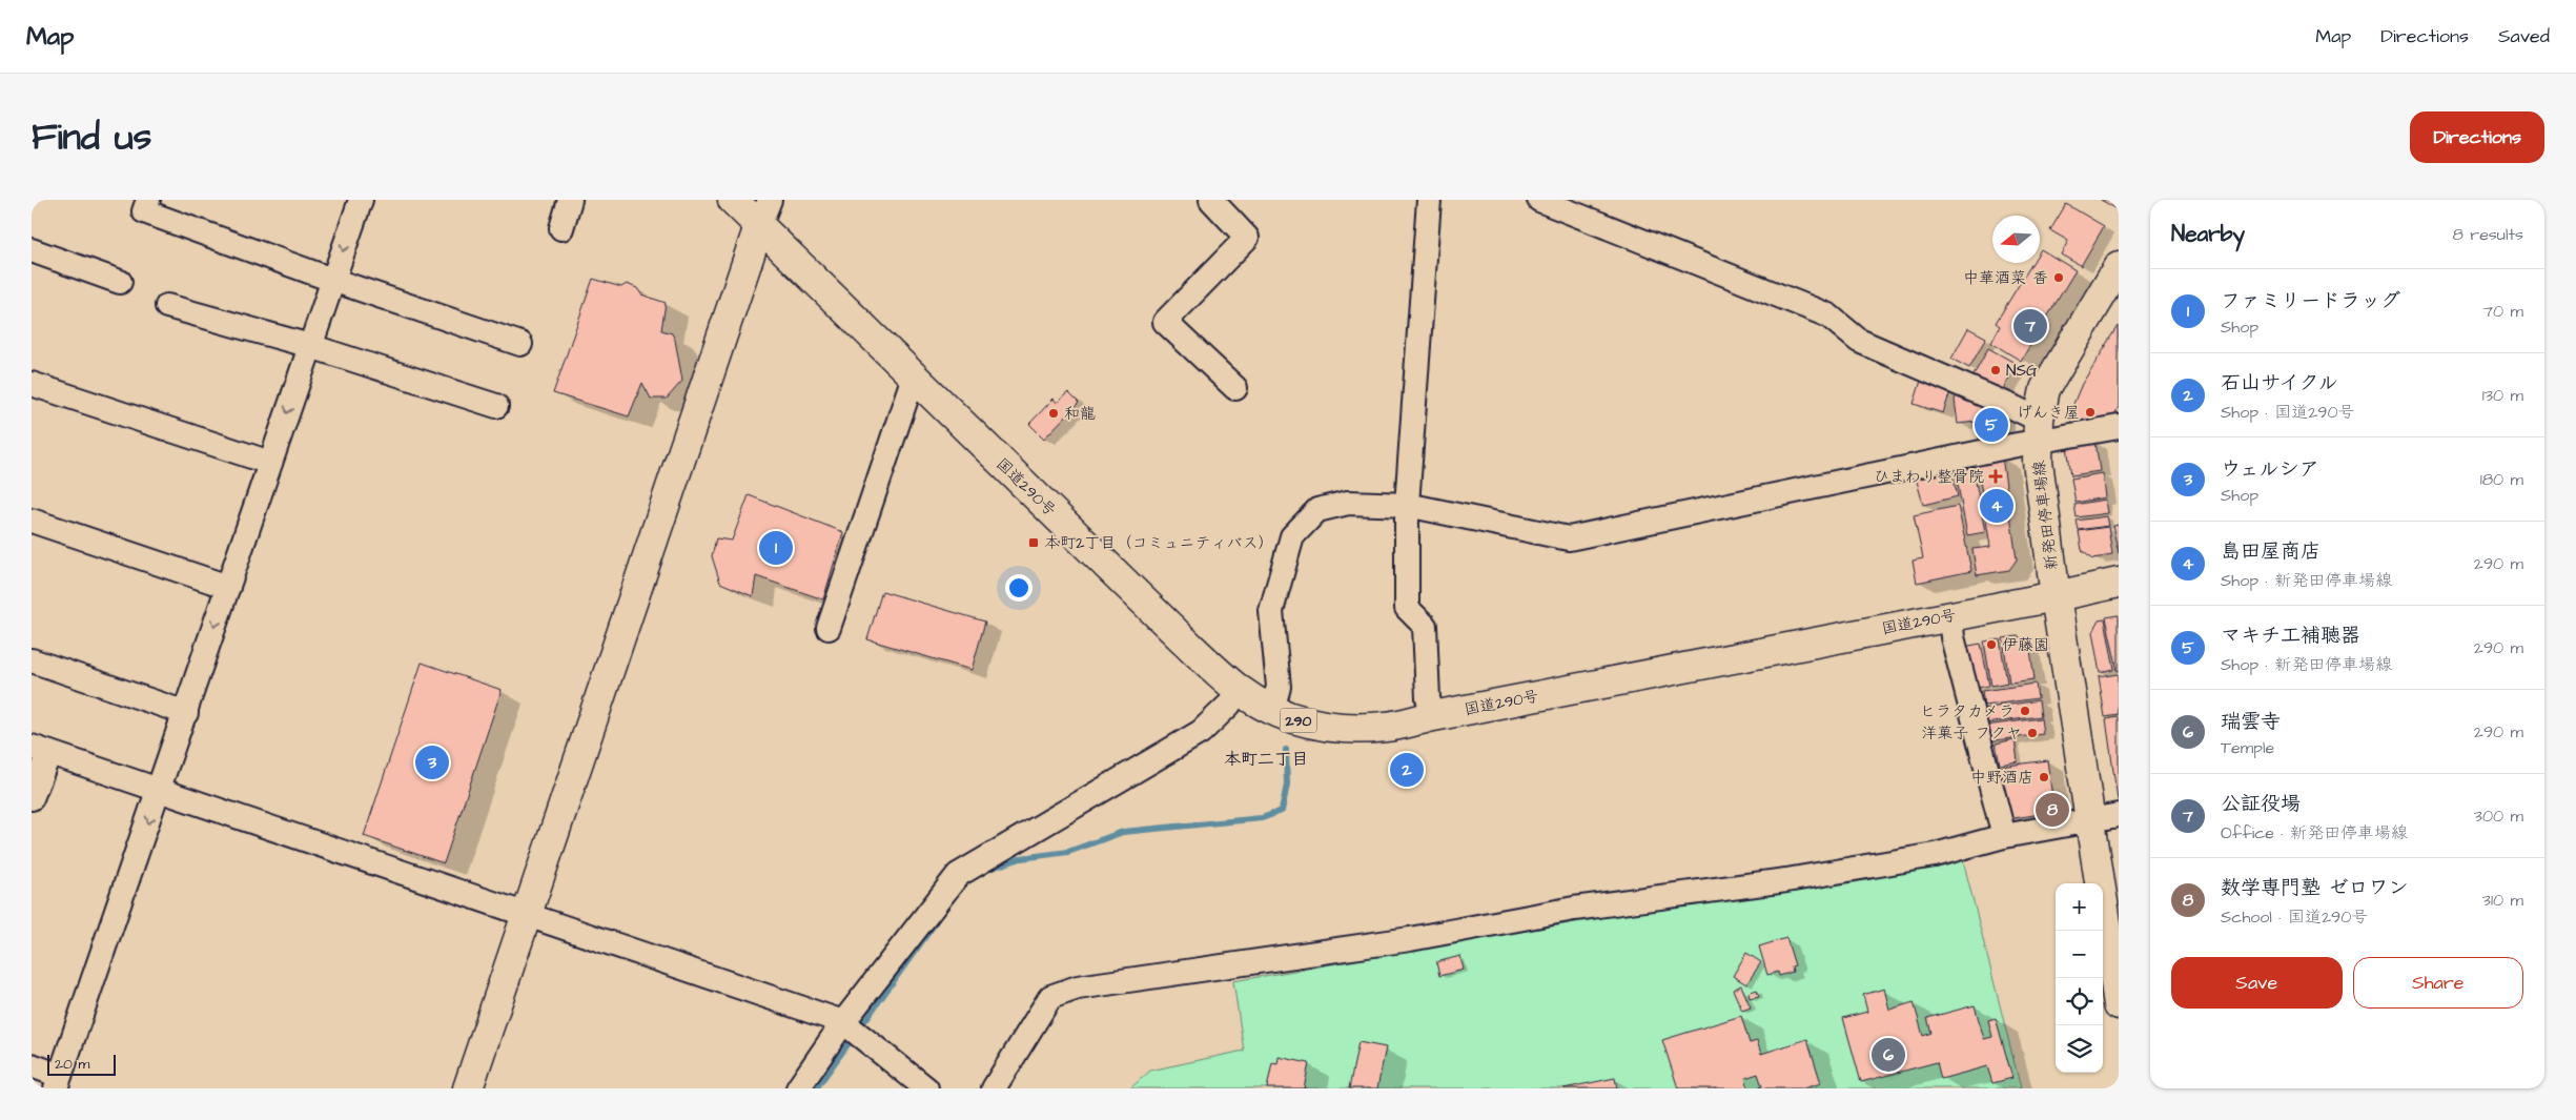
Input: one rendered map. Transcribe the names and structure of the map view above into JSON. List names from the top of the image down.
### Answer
{
  "streets": {
    "main road": ["国道290号", "新発田停車場線", "290"]
  },
  "crossings": [
    ["国道290号", "新発田停車場線"]
  ],
  "districts": ["本町二丁目"],
  "places": {
    "other": [
      "中華酒菜 香",
      "NSG",
      "げんき屋",
      "和龍",
      "伊藤園",
      "ヒラタカメラ",
      "洋菓子 フクヤ",
      "中野酒店"
    ],
    "health": ["ひまわり整骨院"],
    "transit": ["本町2丁目（コミュニティバス）"]
  },
  "scale_bar": "20 m",
  "north": "left",
  "page": {
    "header": "Map",
    "nav": ["Map", "Directions", "Saved"],
    "title": "Find us",
    "buttons": [
      "Directions",
      ["Save", "Share"]
    ],
    "heading": ["Nearby", "8 results"],
    "list": [
      {
        "mark": "1",
        "name": "ファミリードラッグ",
        "note": "Shop",
        "value": "70 m"
      },
      {
        "mark": "2",
        "name": "石山サイクル",
        "note": "Shop · 国道290号",
        "value": "130 m"
      },
      {
        "mark": "3",
        "name": "ウェルシア",
        "note": "Shop",
        "value": "180 m"
      },
      {
        "mark": "4",
        "name": "島田屋商店",
        "note": "Shop · 新発田停車場線",
        "value": "290 m"
      },
      {
        "mark": "5",
        "name": "マキチ工補聴器",
        "note": "Shop · 新発田停車場線",
        "value": "290 m"
      },
      {
        "mark": "6",
        "name": "瑞雲寺",
        "note": "Temple",
        "value": "290 m"
      },
      {
        "mark": "7",
        "name": "公証役場",
        "note": "Office · 新発田停車場線",
        "value": "300 m"
      },
      {
        "mark": "8",
        "name": "数学専門塾 ゼロワン",
        "note": "School · 国道290号",
        "value": "310 m"
      }
    ],
    "pins": [
      "7",
      "5",
      "4",
      "1",
      "3",
      "2",
      "8",
      "6"
    ],
    "map_buttons": ["+", "−"],
    "scale": "20 m"
  }
}
